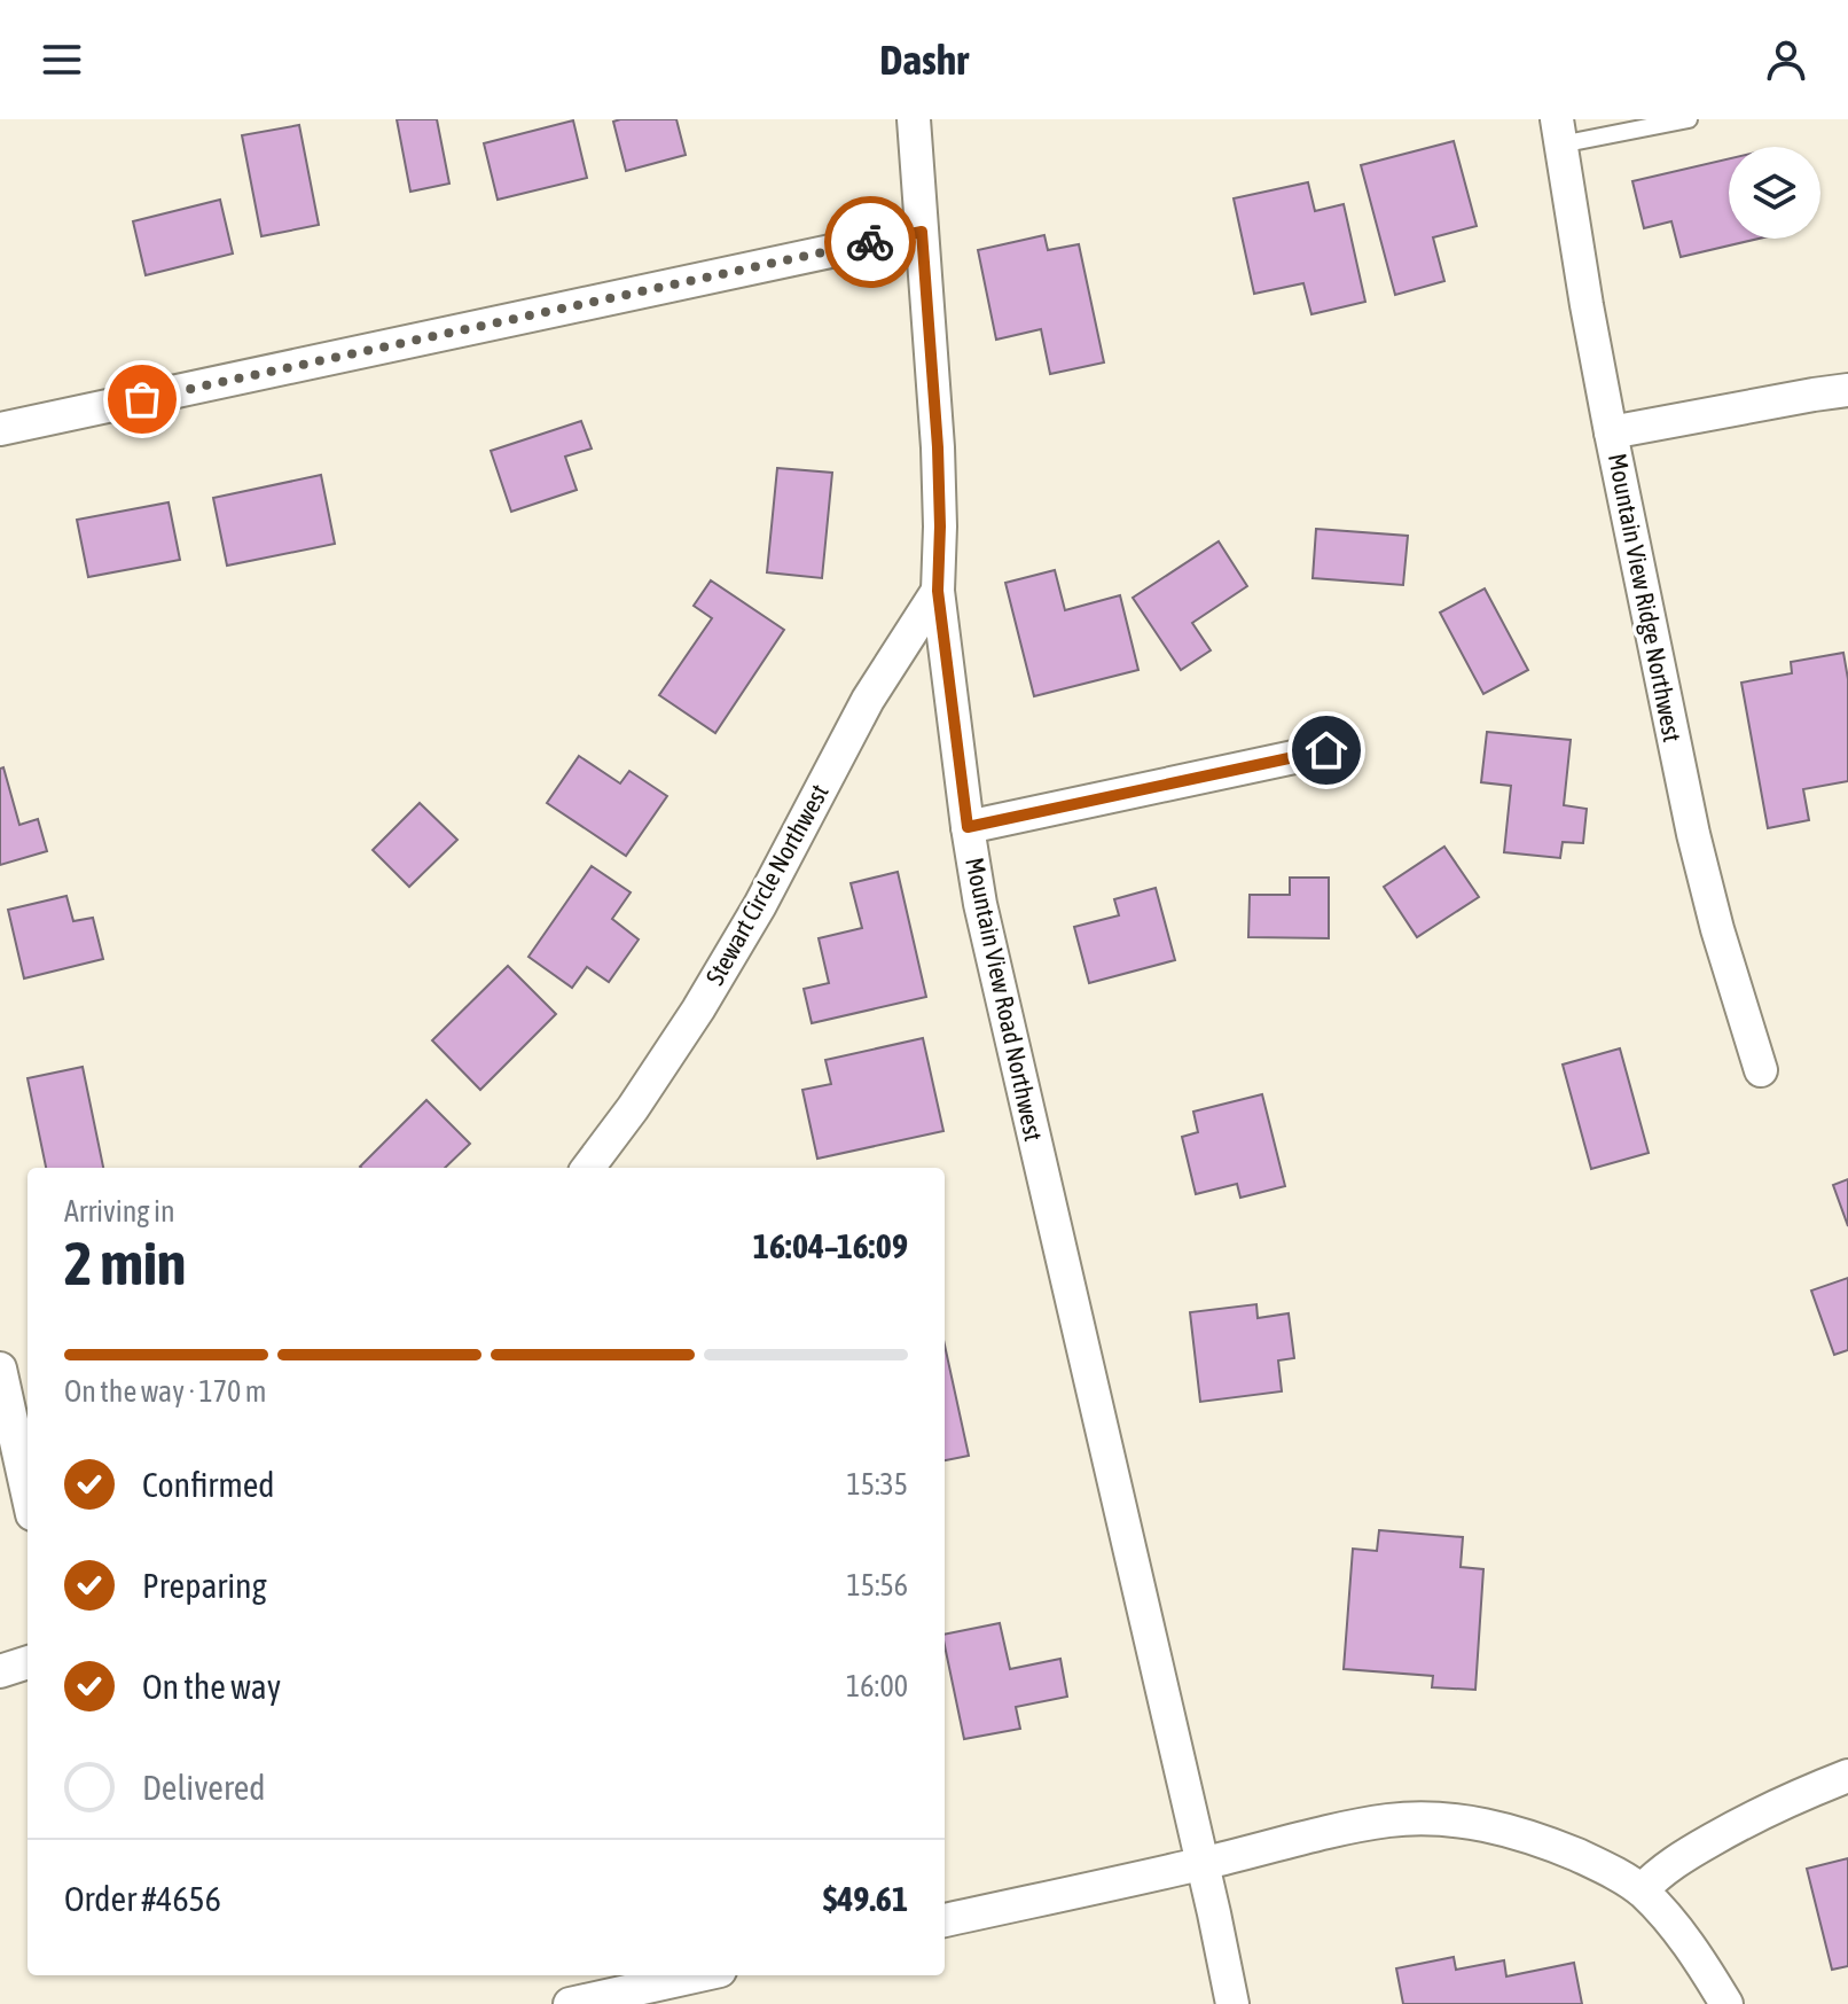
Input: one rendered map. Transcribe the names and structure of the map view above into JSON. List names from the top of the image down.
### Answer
{
  "streets": {
    "street": ["Mountain View Ridge Northwest", "Stewart Circle Northwest", "Mountain View Road Northwest"]
  },
  "crossings": [
    ["Stewart Circle Northwest", "Mountain View Road Northwest"]
  ],
  "page": {
    "header": "Dashr",
    "heading": ["2 min", "Arriving in", "16:04–16:09"],
    "panel": ["Order #4656", "$49.61"],
    "bar": "On the way · 170 m",
    "list": [
      ["Confirmed", "15:35"],
      ["Preparing", "15:56"],
      ["On the way", "16:00"],
      "Delivered"
    ]
  }
}
